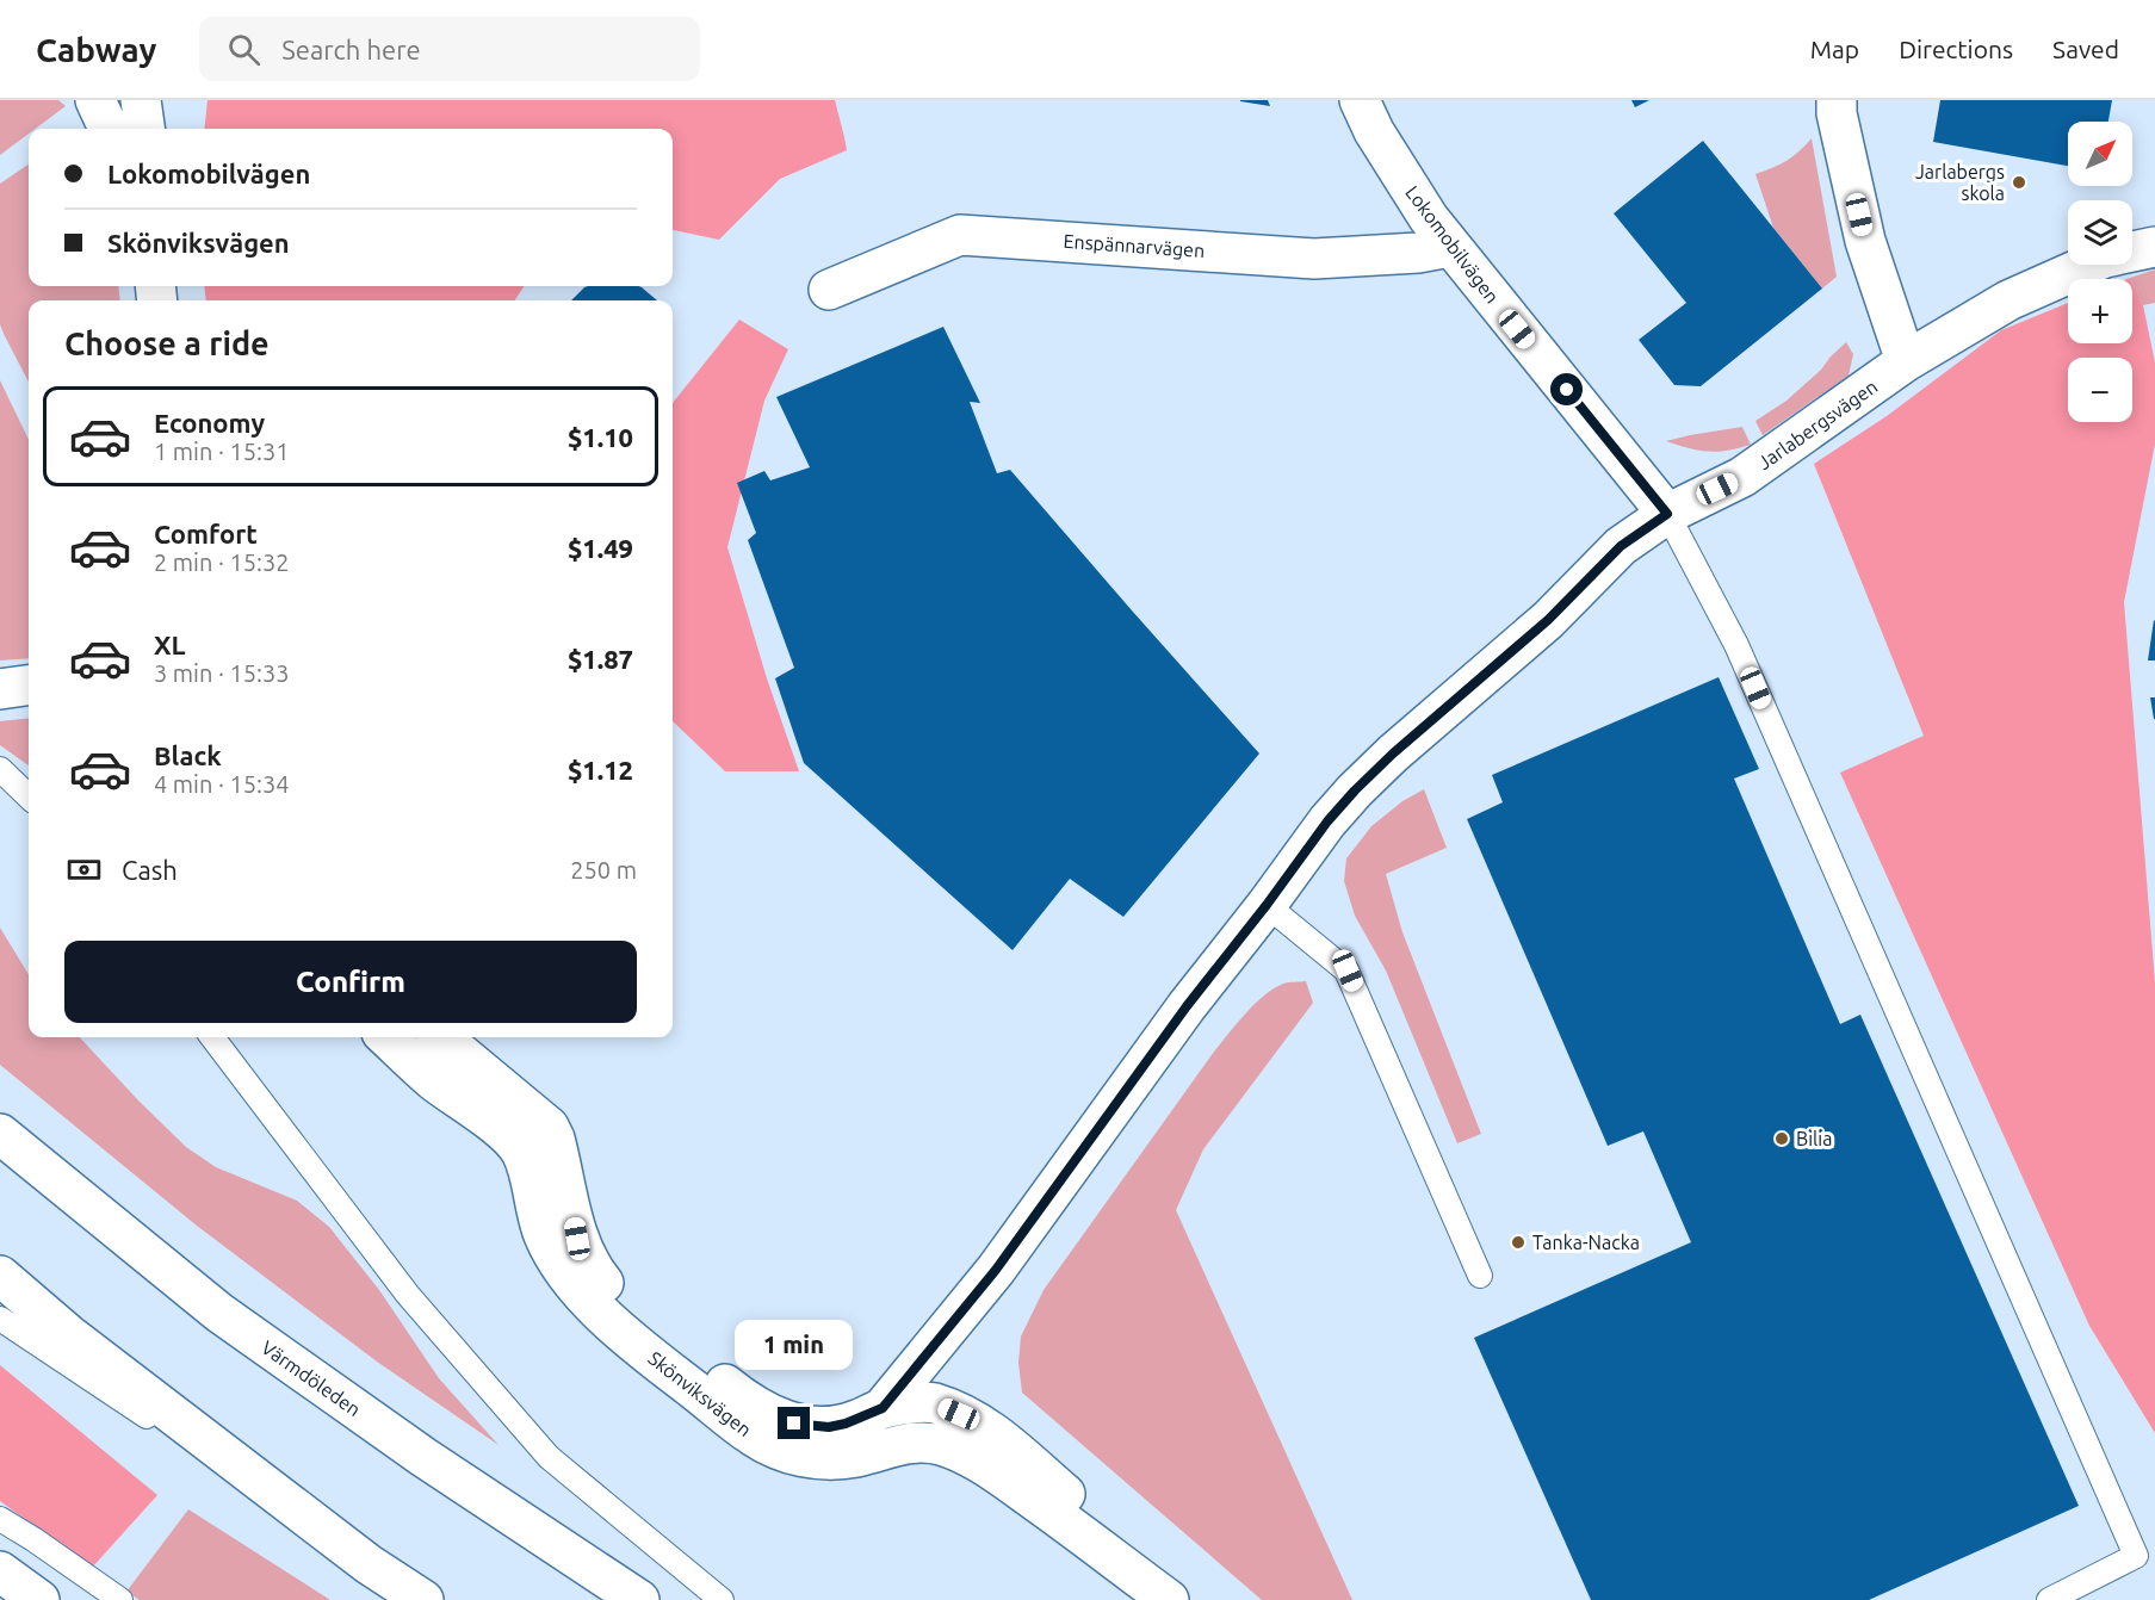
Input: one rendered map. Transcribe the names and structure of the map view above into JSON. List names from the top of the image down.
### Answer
{
  "streets": {
    "main road": [
      "Lokomobilvägen",
      "Enspännarvägen",
      "Jarlabergsvägen",
      "Värmdöleden",
      "Skönviksvägen"
    ]
  },
  "crossings": [
    ["Lokomobilvägen", "Enspännarvägen"],
    ["Lokomobilvägen", "Jarlabergsvägen"],
    ["Jarlabergsvägen", "Skönviksvägen"]
  ],
  "places": ["Jarlabergs skola", "Bilia", "Tanka-Nacka"],
  "north": "top right",
  "page": {
    "header": "Cabway",
    "search": "Search here",
    "nav": ["Map", "Directions", "Saved"],
    "map_buttons": ["+", "−"],
    "banner": ["Lokomobilvägen", "Skönviksvägen"],
    "heading": "Choose a ride",
    "list": [
      {
        "name": "Economy",
        "note": "1 min · 15:31",
        "value": "$1.10"
      },
      {
        "name": "Comfort",
        "note": "2 min · 15:32",
        "value": "$1.49"
      },
      {
        "name": "XL",
        "note": "3 min · 15:33",
        "value": "$1.87"
      },
      {
        "name": "Black",
        "note": "4 min · 15:34",
        "value": "$1.12"
      }
    ],
    "pay": ["Cash", "250 m"],
    "buttons": "Confirm",
    "bubble": "1 min"
  }
}
